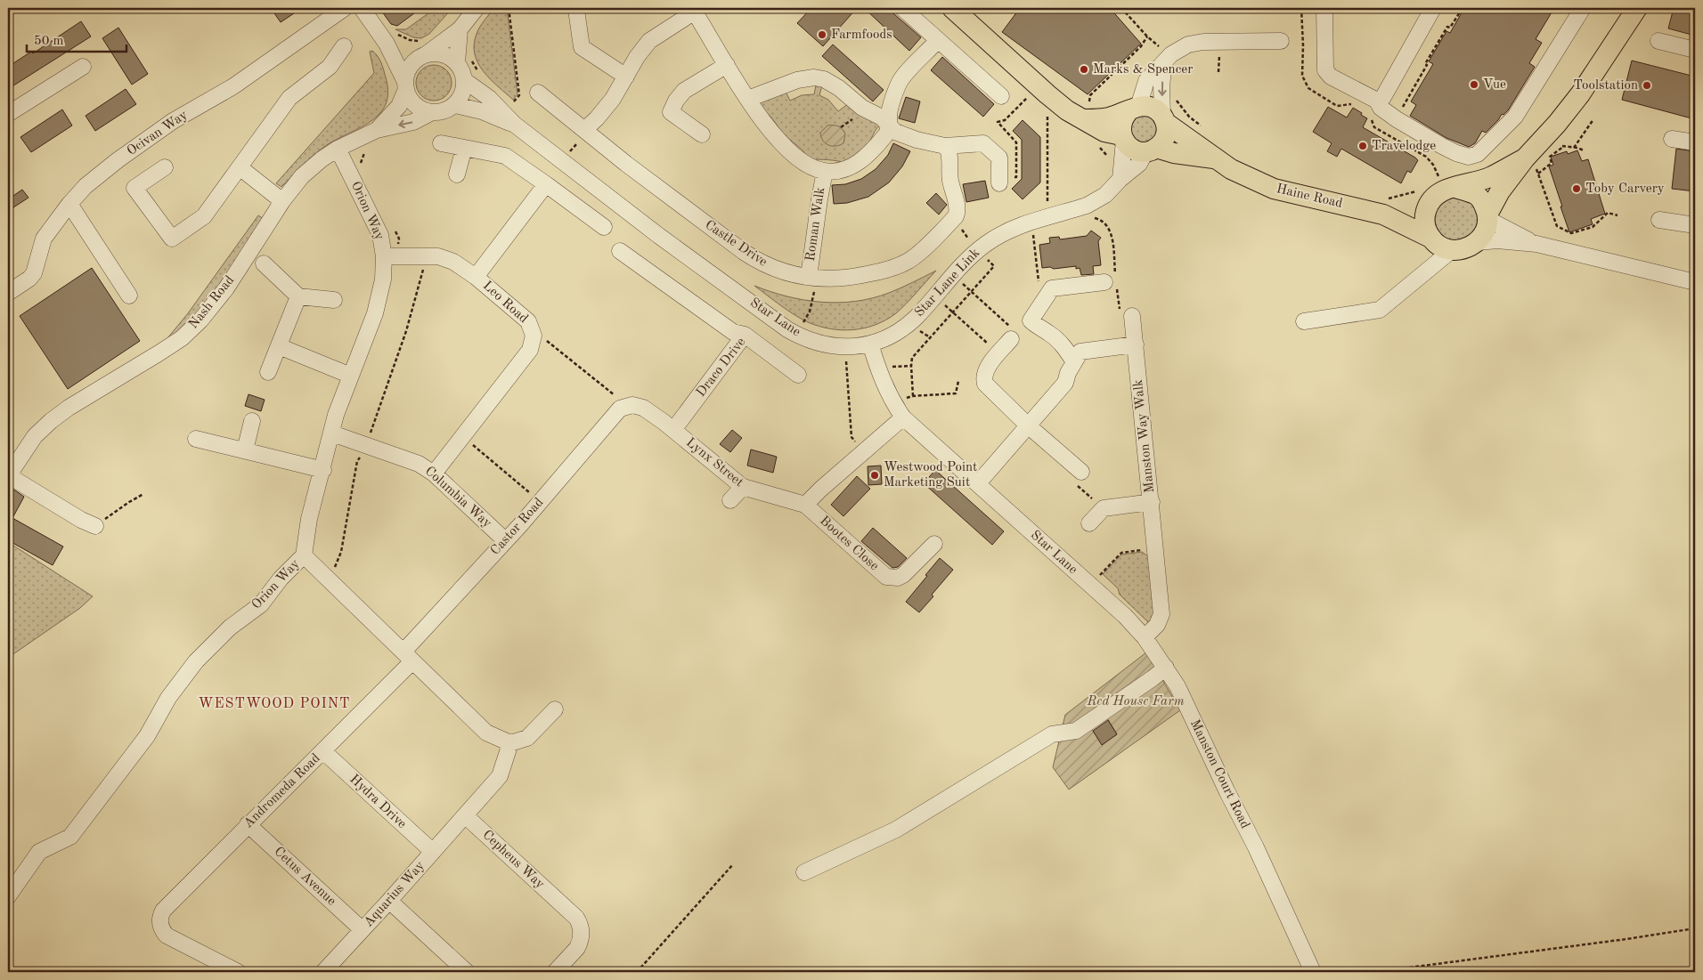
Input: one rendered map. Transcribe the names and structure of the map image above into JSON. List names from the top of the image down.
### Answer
{
  "streets": {
    "main road": ["Haine Road"],
    "street": [
      "Ocivan Way",
      "Orion Way",
      "Roman Walk",
      "Castle Drive",
      "Star Lane Link",
      "Nash Road",
      "Leo Road",
      "Star Lane",
      "Draco Drive",
      "Manston Way Walk",
      "Lynx Street",
      "Columbia Way",
      "Castor Road",
      "Bootes Close",
      "Manston Court Road",
      "Andromeda Road",
      "Hydra Drive",
      "Cepheus Way",
      "Cetus Avenue",
      "Aquarius Way"
    ]
  },
  "crossings": [
    ["Haine Road", "Star Lane Link"],
    ["Orion Way", "Nash Road"],
    ["Orion Way", "Leo Road"],
    ["Orion Way", "Columbia Way"],
    ["Roman Walk", "Castle Drive"],
    ["Star Lane Link", "Star Lane"],
    ["Nash Road", "Star Lane"],
    ["Leo Road", "Columbia Way"],
    ["Star Lane", "Manston Court Road"],
    ["Draco Drive", "Lynx Street"],
    ["Lynx Street", "Castor Road"],
    ["Lynx Street", "Bootes Close"],
    ["Columbia Way", "Castor Road"],
    ["Castor Road", "Andromeda Road"],
    ["Andromeda Road", "Hydra Drive"],
    ["Andromeda Road", "Cetus Avenue"],
    ["Hydra Drive", "Aquarius Way"],
    ["Cepheus Way", "Aquarius Way"],
    ["Cetus Avenue", "Aquarius Way"]
  ],
  "districts": ["WESTWOOD POINT"],
  "parks": ["Red House Farm"],
  "places": [
    "Farmfoods",
    "Marks & Spencer",
    "Vue",
    "Toolstation",
    "Travelodge",
    "Toby Carvery",
    "Westwood Point Marketing Suit"
  ],
  "scale_bar": "50 m"
}
